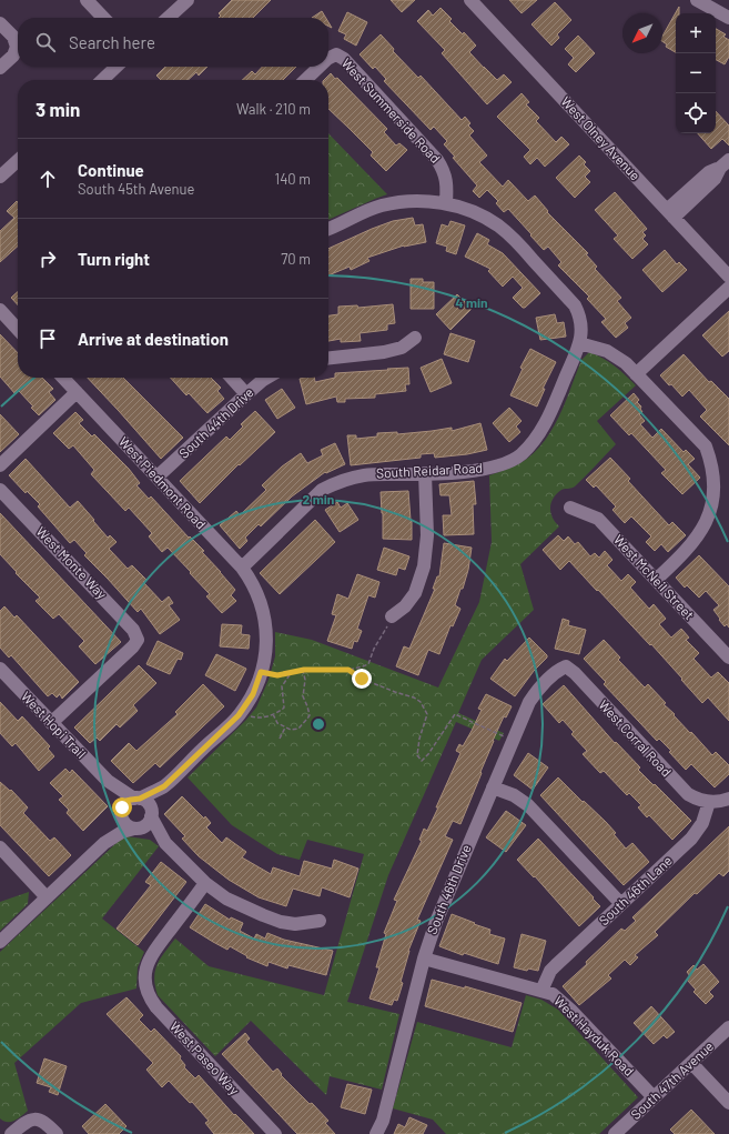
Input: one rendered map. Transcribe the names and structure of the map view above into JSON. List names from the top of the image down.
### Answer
{
  "streets": {
    "street": [
      "West Summerside Road",
      "West Olney Avenue",
      "South 44th Drive",
      "South Reidar Road",
      "West Piedmont Road",
      "West Monte Way",
      "West McNeil Street",
      "West Hopi Trail",
      "West Corral Road",
      "South 46th Drive",
      "South 46th Lane",
      "West Hayduk Road",
      "West Paseo Way",
      "South 47th Avenue"
    ]
  },
  "crossings": [
    ["West Summerside Road", "South Reidar Road"],
    ["South 44th Drive", "West Piedmont Road"],
    ["South Reidar Road", "West Piedmont Road"],
    ["West Monte Way", "West Hopi Trail"],
    ["West Hopi Trail", "West Paseo Way"],
    ["West Corral Road", "South 46th Drive"],
    ["West Corral Road", "South 46th Lane"],
    ["South 46th Drive", "West Hayduk Road"],
    ["South 46th Lane", "West Hayduk Road"],
    ["West Hayduk Road", "South 47th Avenue"]
  ],
  "north": "bottom left",
  "page": {
    "map_buttons": ["+", "−"],
    "search": "Search here",
    "heading": ["3 min", "Walk · 210 m"],
    "list": [
      ["Continue", "South 45th Avenue", "140 m"],
      ["Turn right", "70 m"],
      "Arrive at destination"
    ]
  },
  "rings": ["4 min", "2 min"]
}
